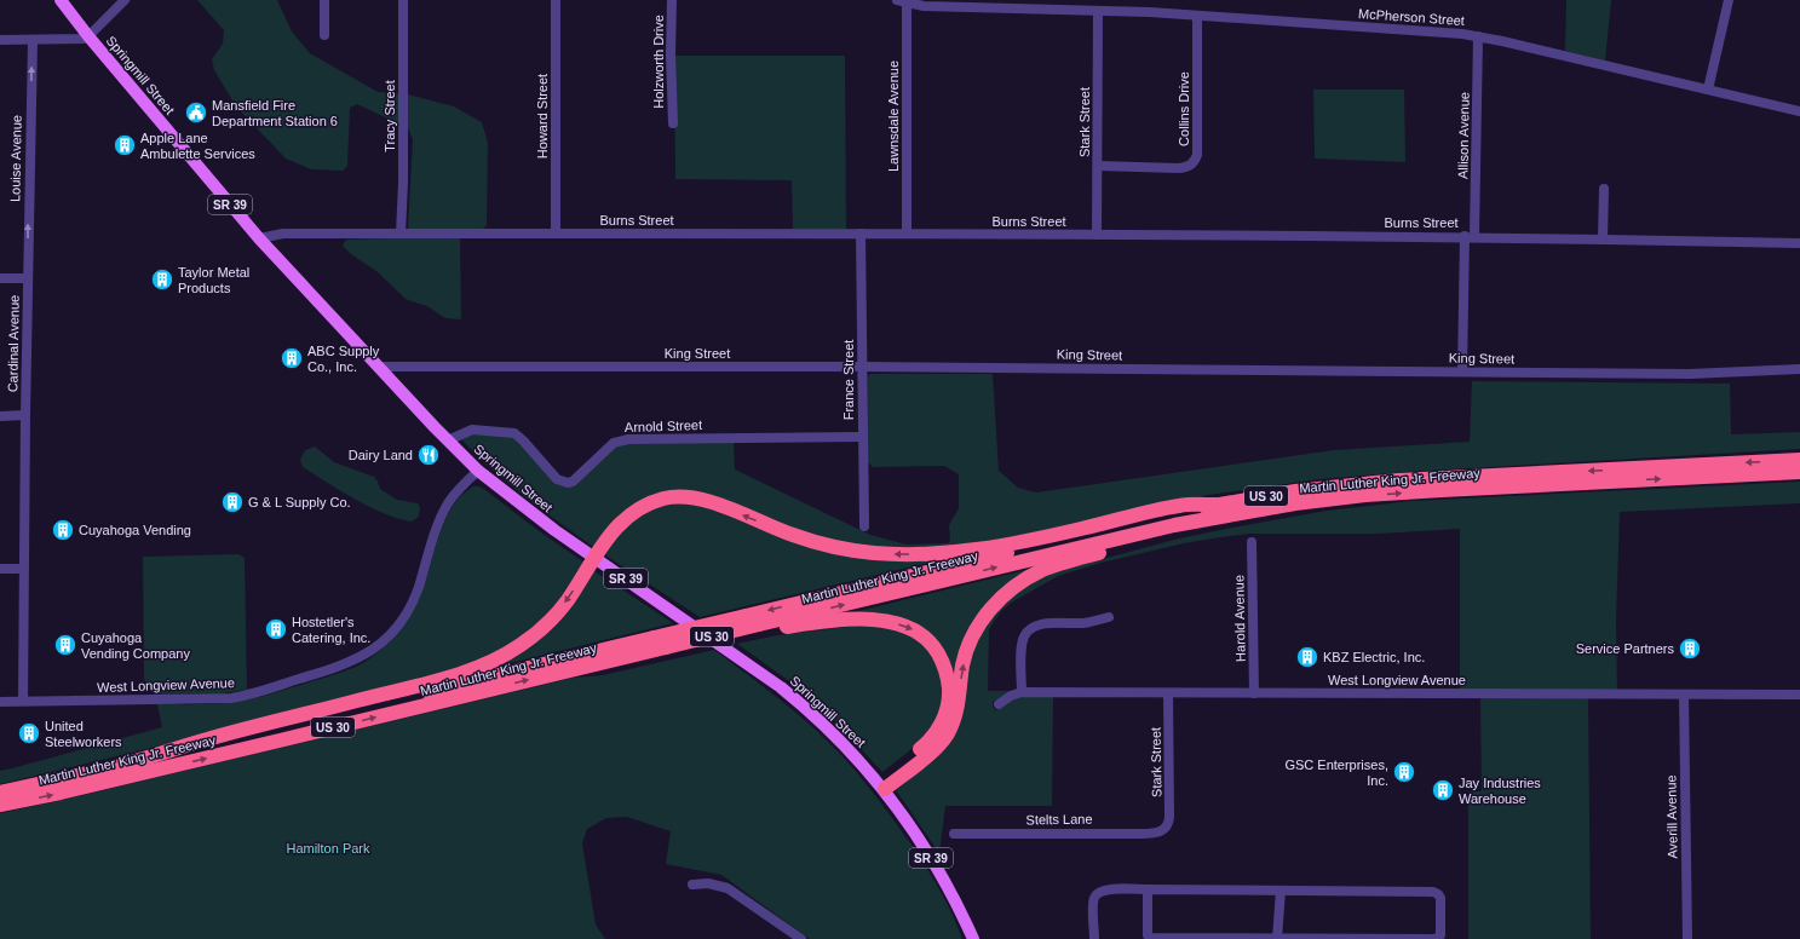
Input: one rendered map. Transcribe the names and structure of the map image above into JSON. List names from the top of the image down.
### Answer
{
  "streets": {
    "highway": ["Martin Luther King Jr. Freeway", "US 30"],
    "main road": ["Springmill Street", "SR 39"],
    "street": [
      "McPherson Street",
      "Holzworth Drive",
      "Collins Drive",
      "Tracy Street",
      "Howard Street",
      "Lawnsdale Avenue",
      "Stark Street",
      "Allison Avenue",
      "Louise Avenue",
      "Burns Street",
      "Cardinal Avenue",
      "King Street",
      "France Street",
      "Arnold Street",
      "Harold Avenue",
      "West Longview Avenue",
      "Averill Avenue",
      "Stelts Lane"
    ]
  },
  "crossings": [
    ["McPherson Street", "Collins Drive"],
    ["McPherson Street", "Lawnsdale Avenue"],
    ["McPherson Street", "Stark Street"],
    ["McPherson Street", "Allison Avenue"],
    ["Springmill Street", "Burns Street"],
    ["Springmill Street", "King Street"],
    ["Springmill Street", "Arnold Street"],
    ["Springmill Street", "West Longview Avenue"],
    ["Collins Drive", "Stark Street"],
    ["Tracy Street", "Burns Street"],
    ["Howard Street", "Burns Street"],
    ["Lawnsdale Avenue", "Burns Street"],
    ["Stark Street", "Burns Street"],
    ["Stark Street", "West Longview Avenue"],
    ["Stark Street", "Stelts Lane"],
    ["Allison Avenue", "Burns Street"],
    ["Allison Avenue", "King Street"],
    ["Louise Avenue", "Cardinal Avenue"],
    ["Burns Street", "France Street"],
    ["Cardinal Avenue", "West Longview Avenue"],
    ["King Street", "France Street"],
    ["France Street", "Arnold Street"],
    ["Harold Avenue", "West Longview Avenue"],
    ["West Longview Avenue", "Averill Avenue"]
  ],
  "one_way": ["Louise Avenue"],
  "parks": ["Hamilton Park"],
  "places": {
    "public building": ["Mansfield Fire Department Station 6"],
    "building": [
      "Apple Lane Ambulette Services",
      "Taylor Metal Products",
      "ABC Supply Co., Inc.",
      "G & L Supply Co.",
      "Cuyahoga Vending",
      "Hostetler's Catering, Inc.",
      "Cuyahoga Vending Company",
      "Service Partners",
      "KBZ Electric, Inc.",
      "United Steelworkers",
      "GSC Enterprises, Inc.",
      "Jay Industries Warehouse"
    ],
    "restaurant": ["Dairy Land"]
  }
}
